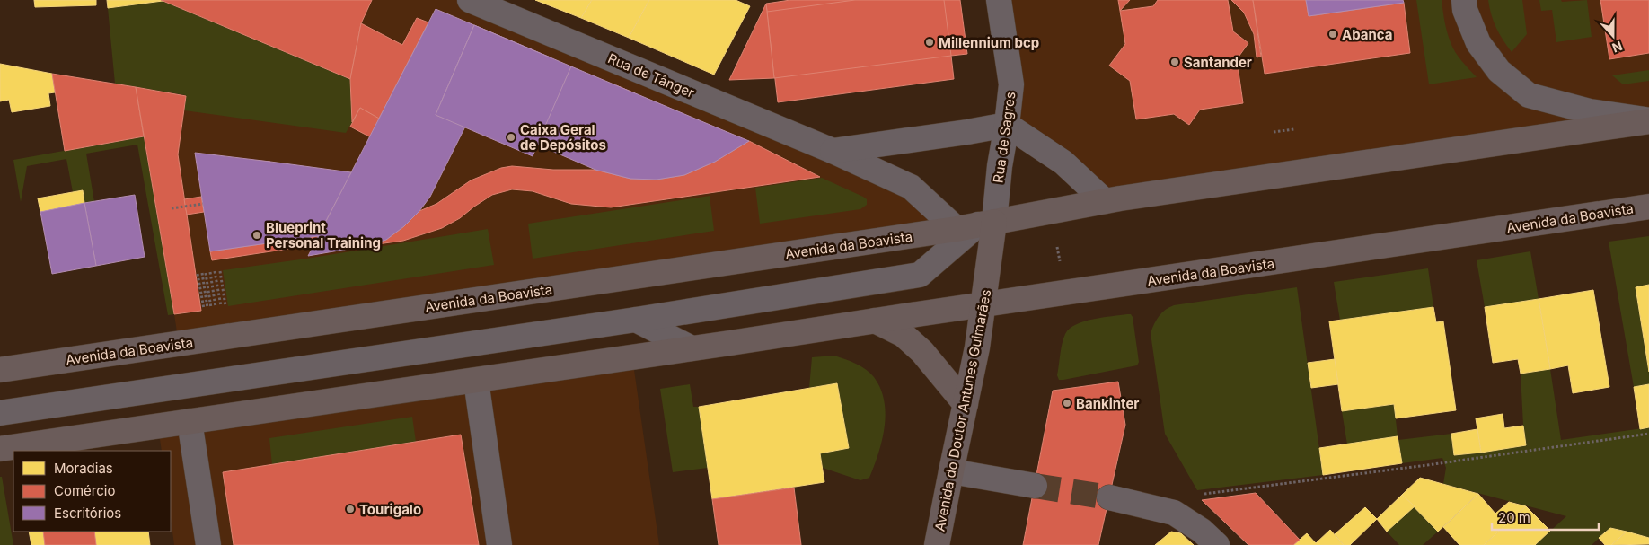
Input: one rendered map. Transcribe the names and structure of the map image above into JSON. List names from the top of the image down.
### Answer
{
  "streets": {
    "main road": ["Avenida da Boavista", "Avenida do Doutor Antunes Guimarães"],
    "street": ["Rua de Tânger", "Rua de Sagres"]
  },
  "crossings": [
    ["Rua de Tânger", "Rua de Sagres"],
    ["Rua de Tânger", "Avenida da Boavista"],
    ["Rua de Tânger", "Avenida do Doutor Antunes Guimarães"],
    ["Rua de Sagres", "Avenida da Boavista"],
    ["Rua de Sagres", "Avenida do Doutor Antunes Guimarães"],
    ["Avenida da Boavista", "Avenida do Doutor Antunes Guimarães"]
  ],
  "places": [
    "Abanca",
    "Millennium bcp",
    "Santander",
    "Caixa Geral de Depósitos",
    "Blueprint Personal Training",
    "Bankinter",
    "Tourigalo"
  ],
  "legend": ["Moradias", "Comércio", "Escritórios"],
  "scale_bar": "20 m",
  "north": "bottom"
}
